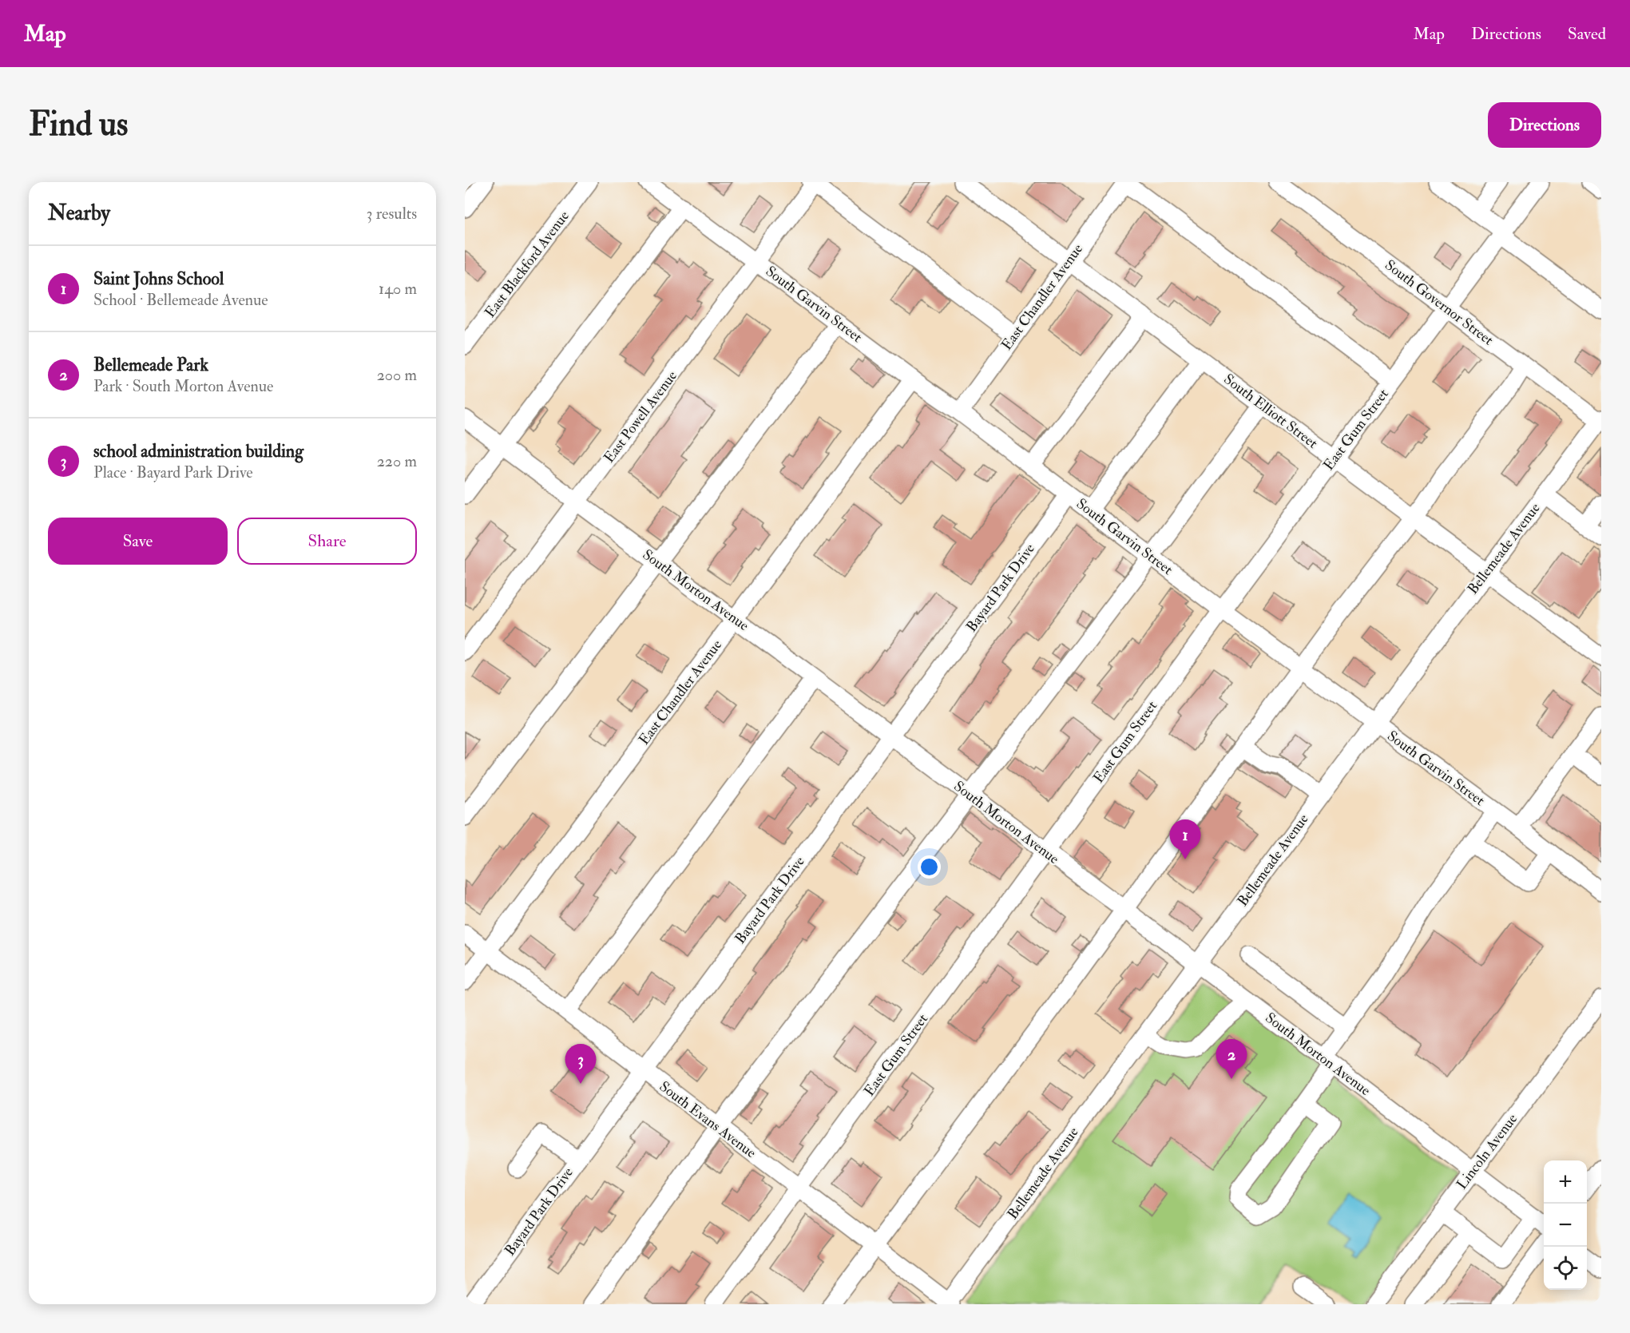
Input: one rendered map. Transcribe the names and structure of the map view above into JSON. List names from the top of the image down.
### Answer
{
  "streets": {
    "street": [
      "East Blackford Avenue",
      "East Chandler Avenue",
      "South Governor Street",
      "South Garvin Street",
      "South Elliott Street",
      "East Powell Avenue",
      "East Gum Street",
      "Bellemeade Avenue",
      "Bayard Park Drive",
      "South Morton Avenue",
      "South Evans Avenue",
      "Lincoln Avenue"
    ]
  },
  "crossings": [
    ["East Chandler Avenue", "South Garvin Street"],
    ["East Chandler Avenue", "South Elliott Street"],
    ["East Chandler Avenue", "South Morton Avenue"],
    ["East Chandler Avenue", "South Evans Avenue"],
    ["South Governor Street", "East Gum Street"],
    ["South Governor Street", "Bellemeade Avenue"],
    ["South Garvin Street", "East Powell Avenue"],
    ["South Garvin Street", "East Gum Street"],
    ["South Garvin Street", "Bellemeade Avenue"],
    ["South Garvin Street", "Bayard Park Drive"],
    ["South Elliott Street", "East Gum Street"],
    ["South Elliott Street", "Bellemeade Avenue"],
    ["East Powell Avenue", "South Morton Avenue"],
    ["East Gum Street", "South Morton Avenue"],
    ["East Gum Street", "South Evans Avenue"],
    ["Bellemeade Avenue", "South Morton Avenue"],
    ["Bellemeade Avenue", "South Evans Avenue"],
    ["Bayard Park Drive", "South Morton Avenue"],
    ["Bayard Park Drive", "South Evans Avenue"],
    ["South Morton Avenue", "Lincoln Avenue"]
  ],
  "page": {
    "header": "Map",
    "nav": ["Map", "Directions", "Saved"],
    "buttons": [
      "Directions",
      ["Save", "Share"]
    ],
    "title": "Find us",
    "heading": ["Nearby", "3 results"],
    "list": [
      {
        "mark": "1",
        "name": "Saint Johns School",
        "note": "School · Bellemeade Avenue",
        "value": "140 m"
      },
      {
        "mark": "2",
        "name": "Bellemeade Park",
        "note": "Park · South Morton Avenue",
        "value": "200 m"
      },
      {
        "mark": "3",
        "name": "school administration building",
        "note": "Place · Bayard Park Drive",
        "value": "220 m"
      }
    ],
    "pins": ["1", "2", "3"],
    "map_buttons": ["+", "−"]
  }
}
